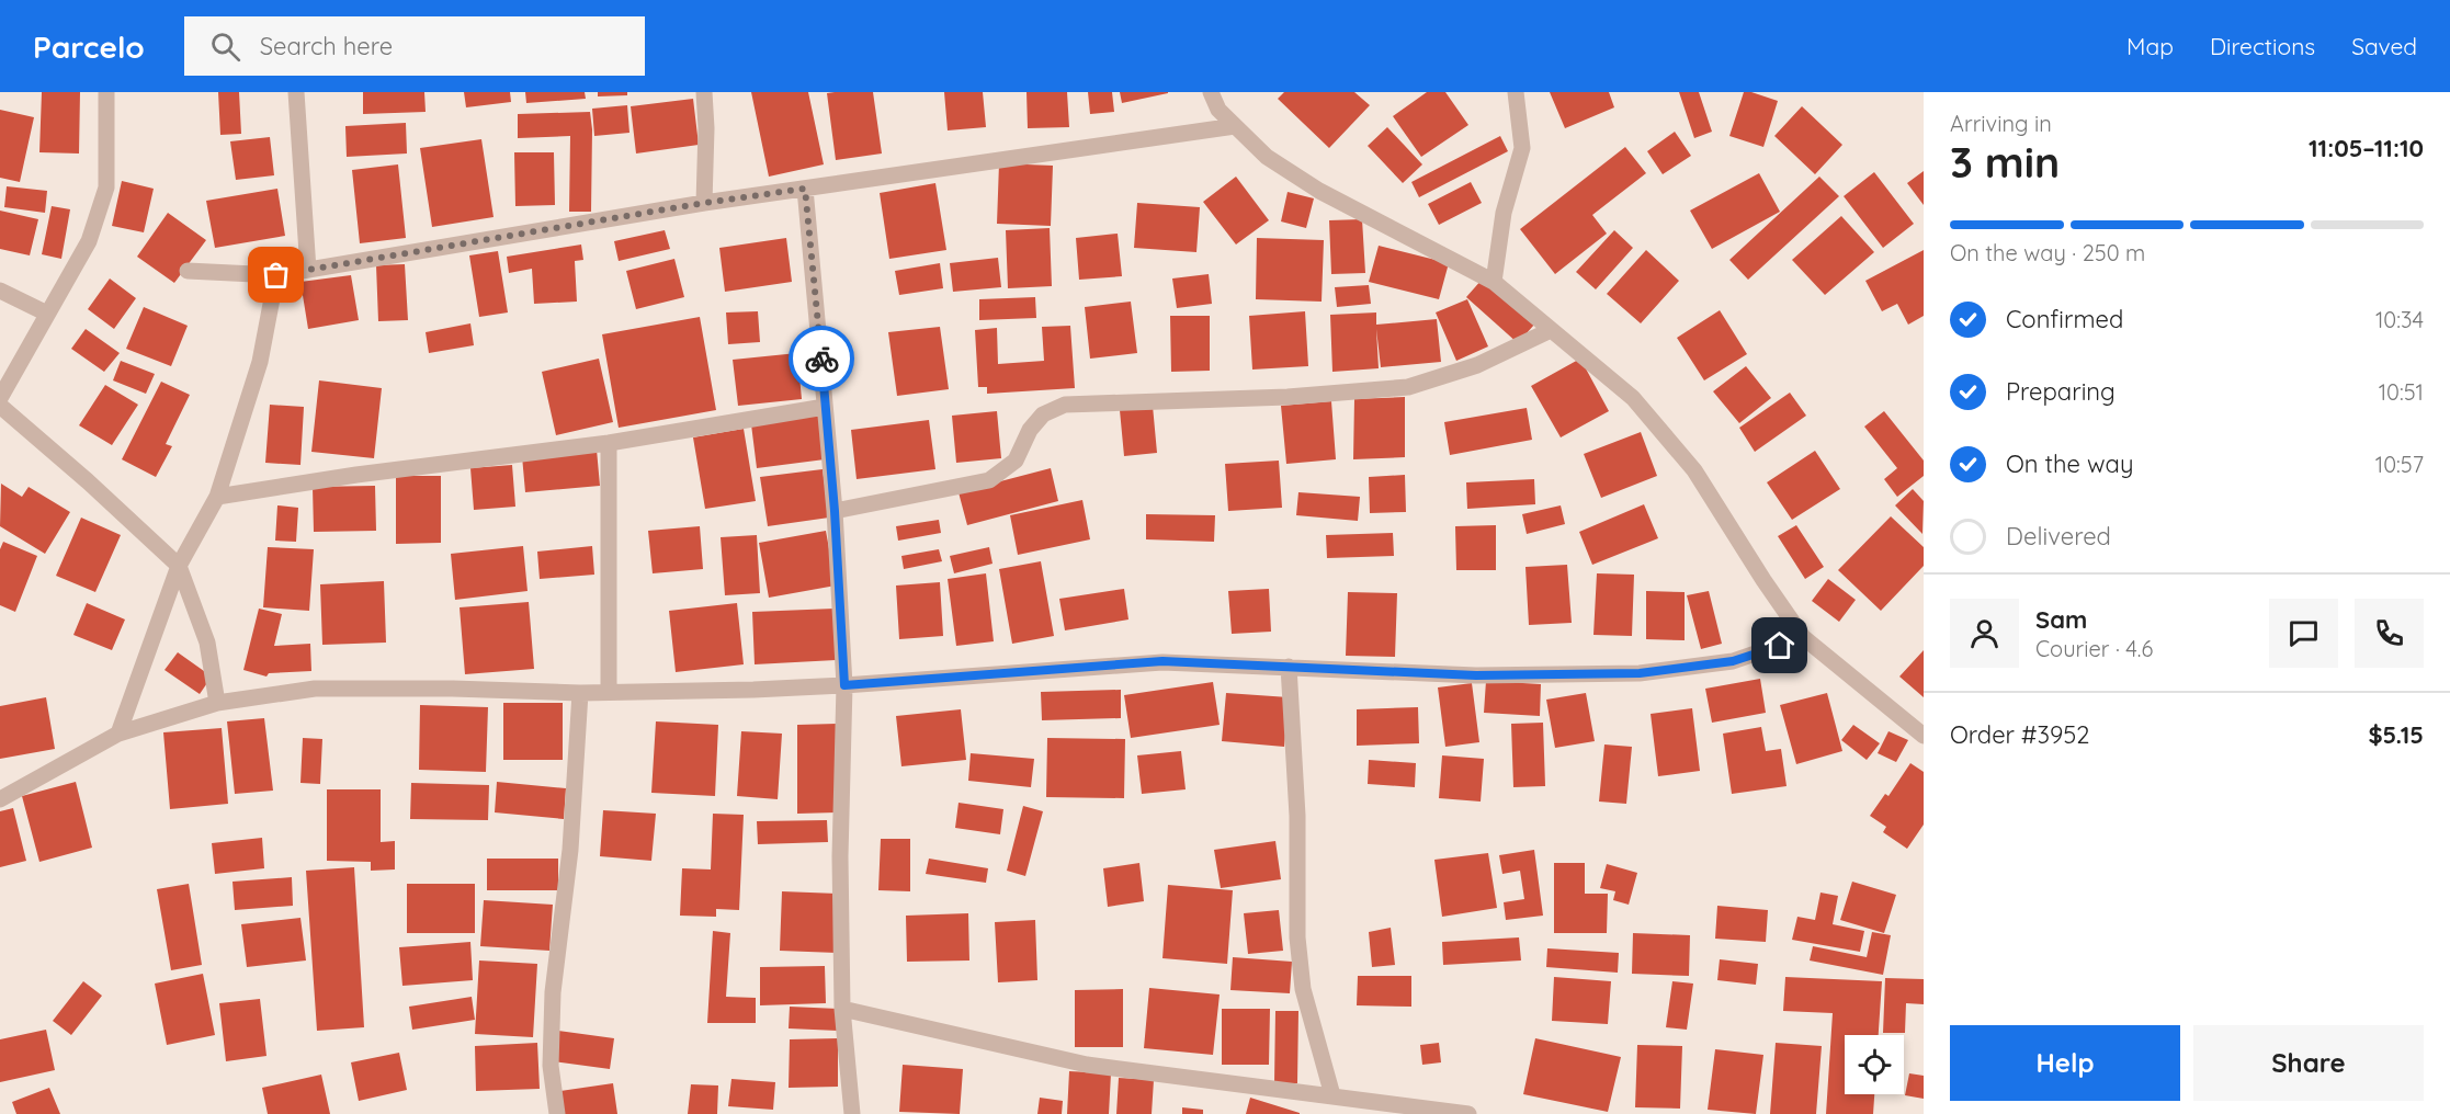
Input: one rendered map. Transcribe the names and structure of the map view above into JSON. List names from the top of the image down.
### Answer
{
  "page": {
    "header": "Parcelo",
    "search": "Search here",
    "nav": ["Map", "Directions", "Saved"],
    "heading": ["3 min", "Arriving in", "11:05–11:10"],
    "panel": [
      "Sam",
      "Courier · 4.6",
      "Order #3952",
      "$5.15"
    ],
    "bar": "On the way · 250 m",
    "list": [
      ["Confirmed", "10:34"],
      ["Preparing", "10:51"],
      ["On the way", "10:57"],
      "Delivered"
    ],
    "buttons": ["Help", "Share"]
  }
}
